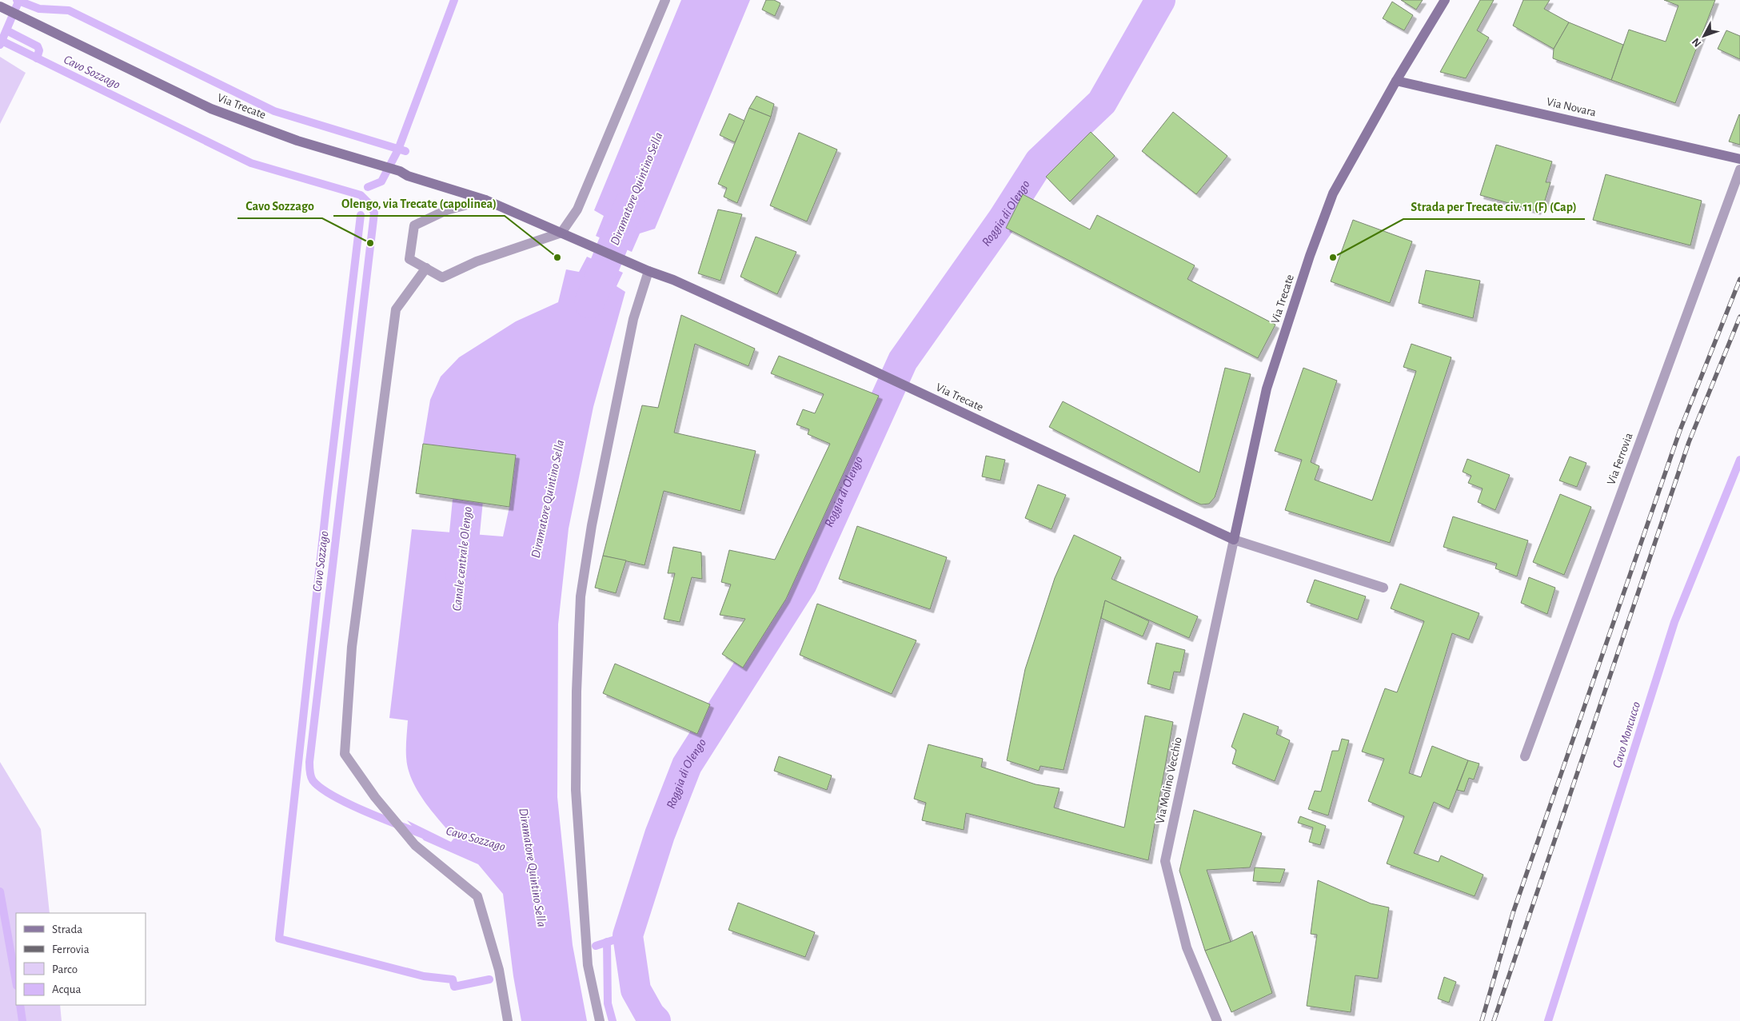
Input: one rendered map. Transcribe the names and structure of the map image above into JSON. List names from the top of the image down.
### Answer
{
  "streets": {
    "main road": ["Via Trecate", "Via Novara"],
    "street": ["Via Ferrovia", "Via Molino Vecchio"]
  },
  "crossings": [
    ["Via Trecate", "Via Novara"],
    ["Via Trecate", "Via Molino Vecchio"]
  ],
  "water": [
    "Cavo Sozzago",
    "Diramatore Quintino Sella",
    "Roggia di Olengo",
    "Canale centrale Olengo",
    "Cavo Moncucco"
  ],
  "places": ["Cavo Sozzago", "Olengo, via Trecate (capolinea)", "Strada per Trecate civ. 11 (F) (Cap)"],
  "legend": [
    "Strada",
    "Ferrovia",
    "Parco",
    "Acqua"
  ],
  "north": "bottom left"
}
